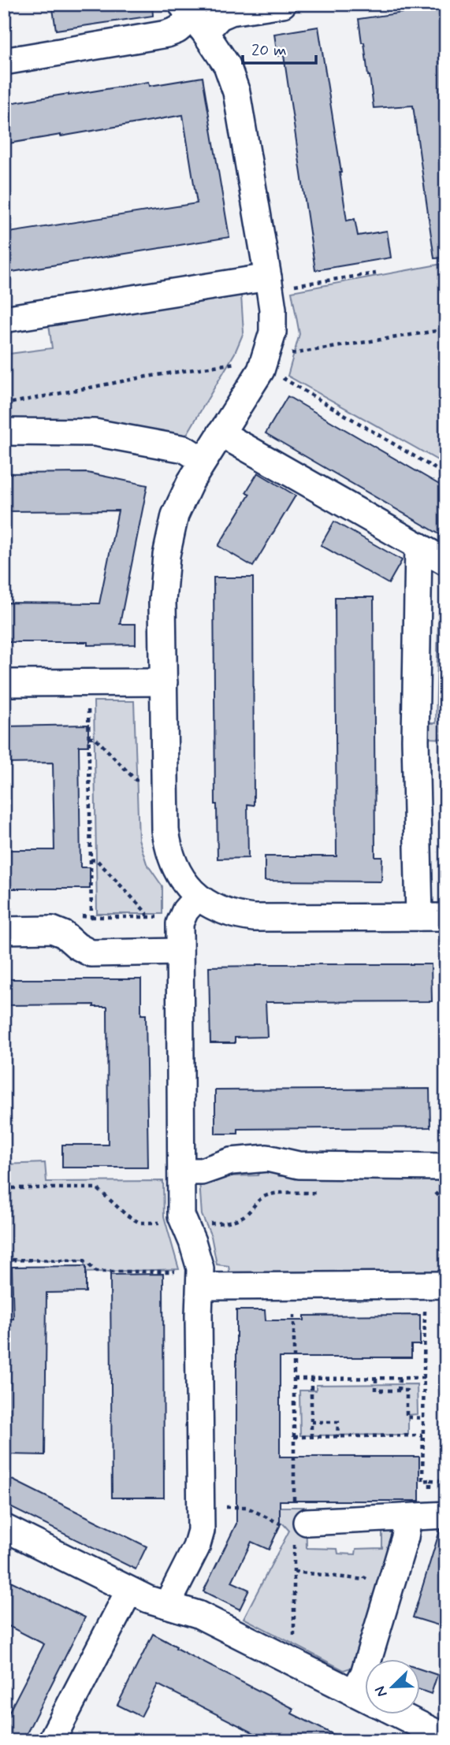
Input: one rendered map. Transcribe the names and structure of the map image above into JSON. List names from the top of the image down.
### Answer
{
  "scale_bar": "20 m",
  "north": "bottom left"
}
